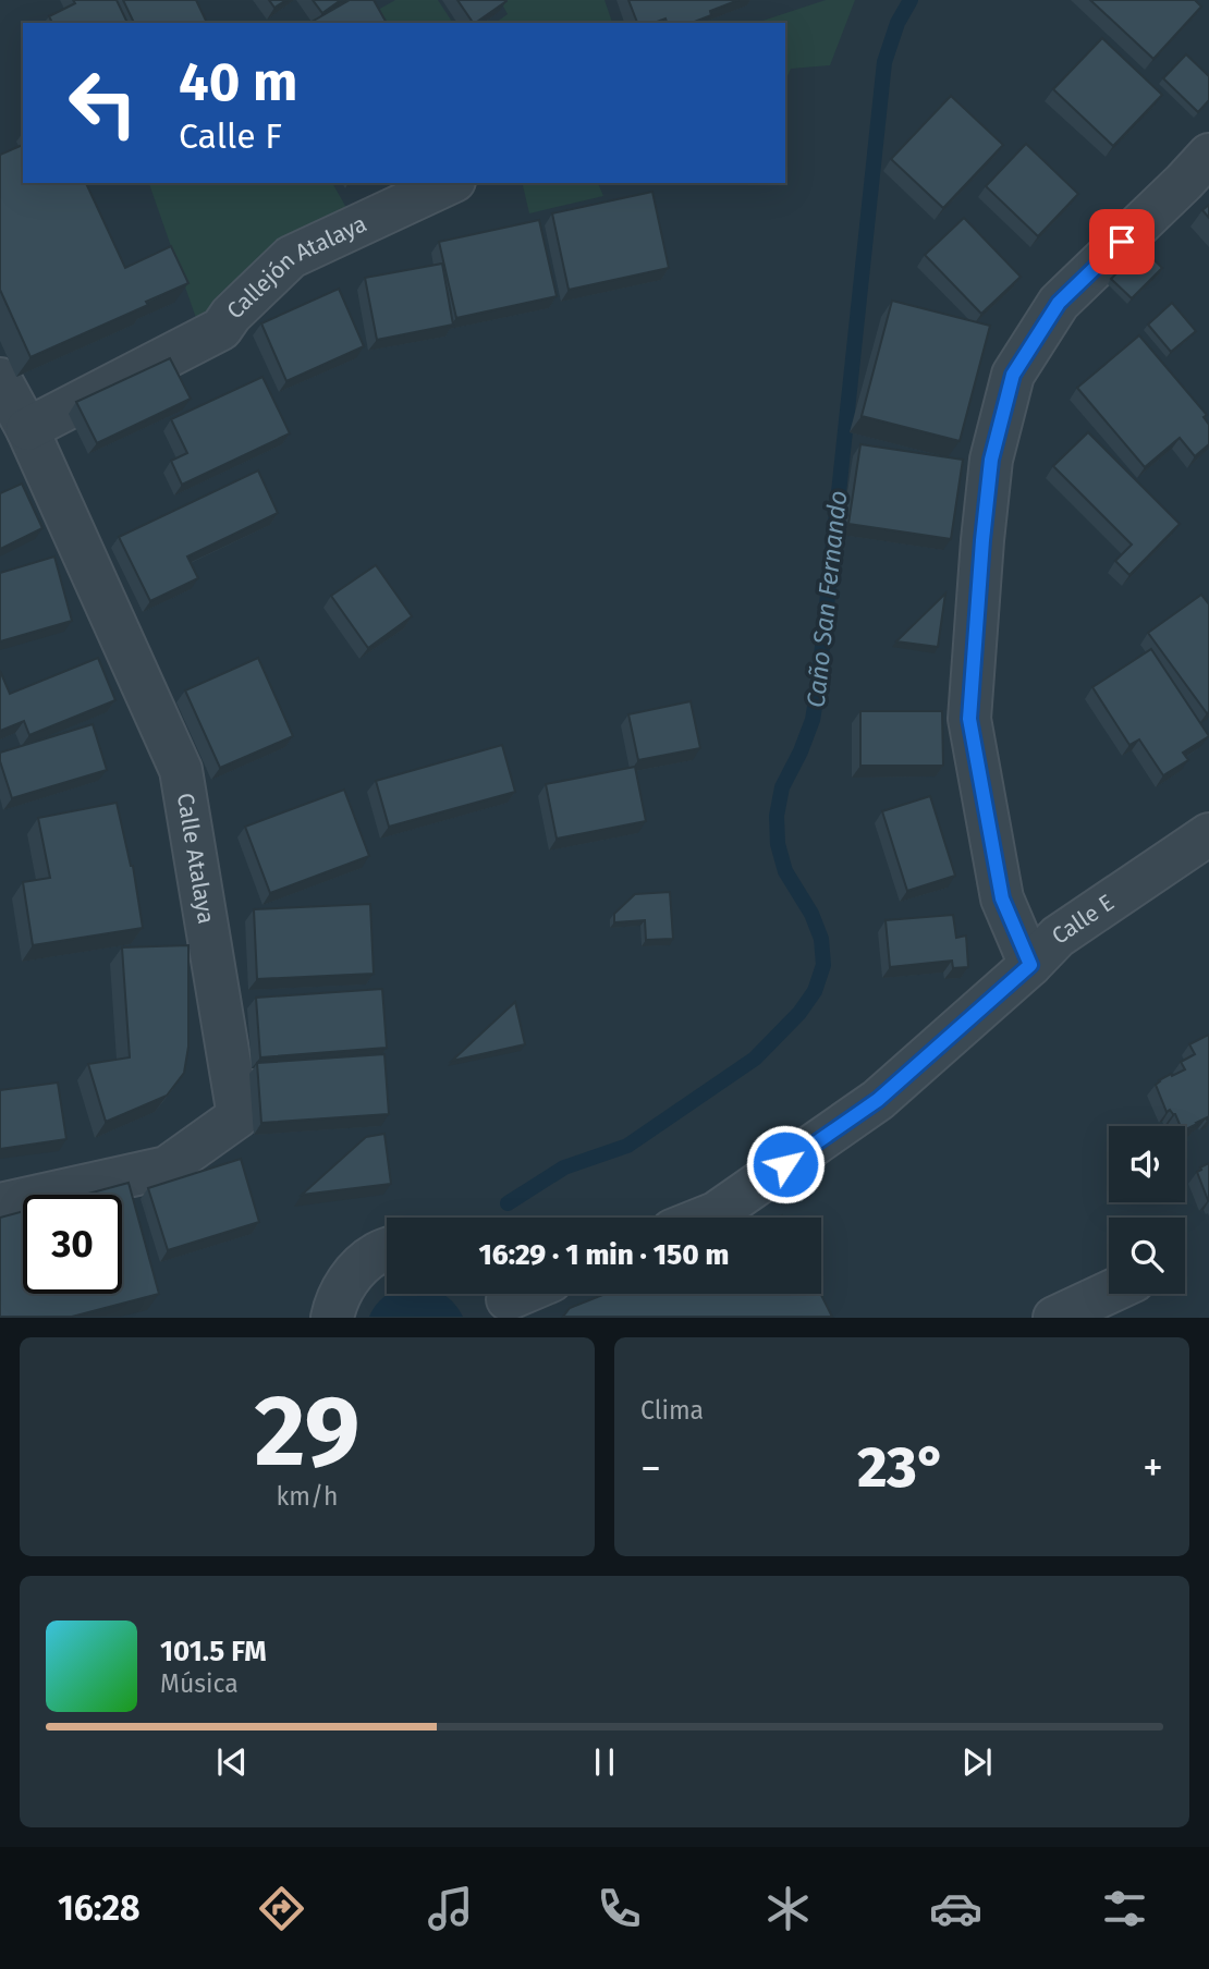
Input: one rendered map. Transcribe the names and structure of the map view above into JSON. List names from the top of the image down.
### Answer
{
  "streets": {
    "street": ["Callejón Atalaya", "Calle Atalaya", "Calle E"]
  },
  "crossings": [
    ["Callejón Atalaya", "Calle Atalaya"]
  ],
  "water": ["Caño San Fernando"],
  "page": {
    "turn": ["40 m", "Calle F"],
    "limit": "30",
    "trip": "16:29 · 1 min · 150 m",
    "tile": [
      ["29", "km/h"],
      "Clima"
    ],
    "heat": ["−", "23°", "+"],
    "song": ["101.5 FM", "Música"],
    "tabs": "16:28"
  }
}
